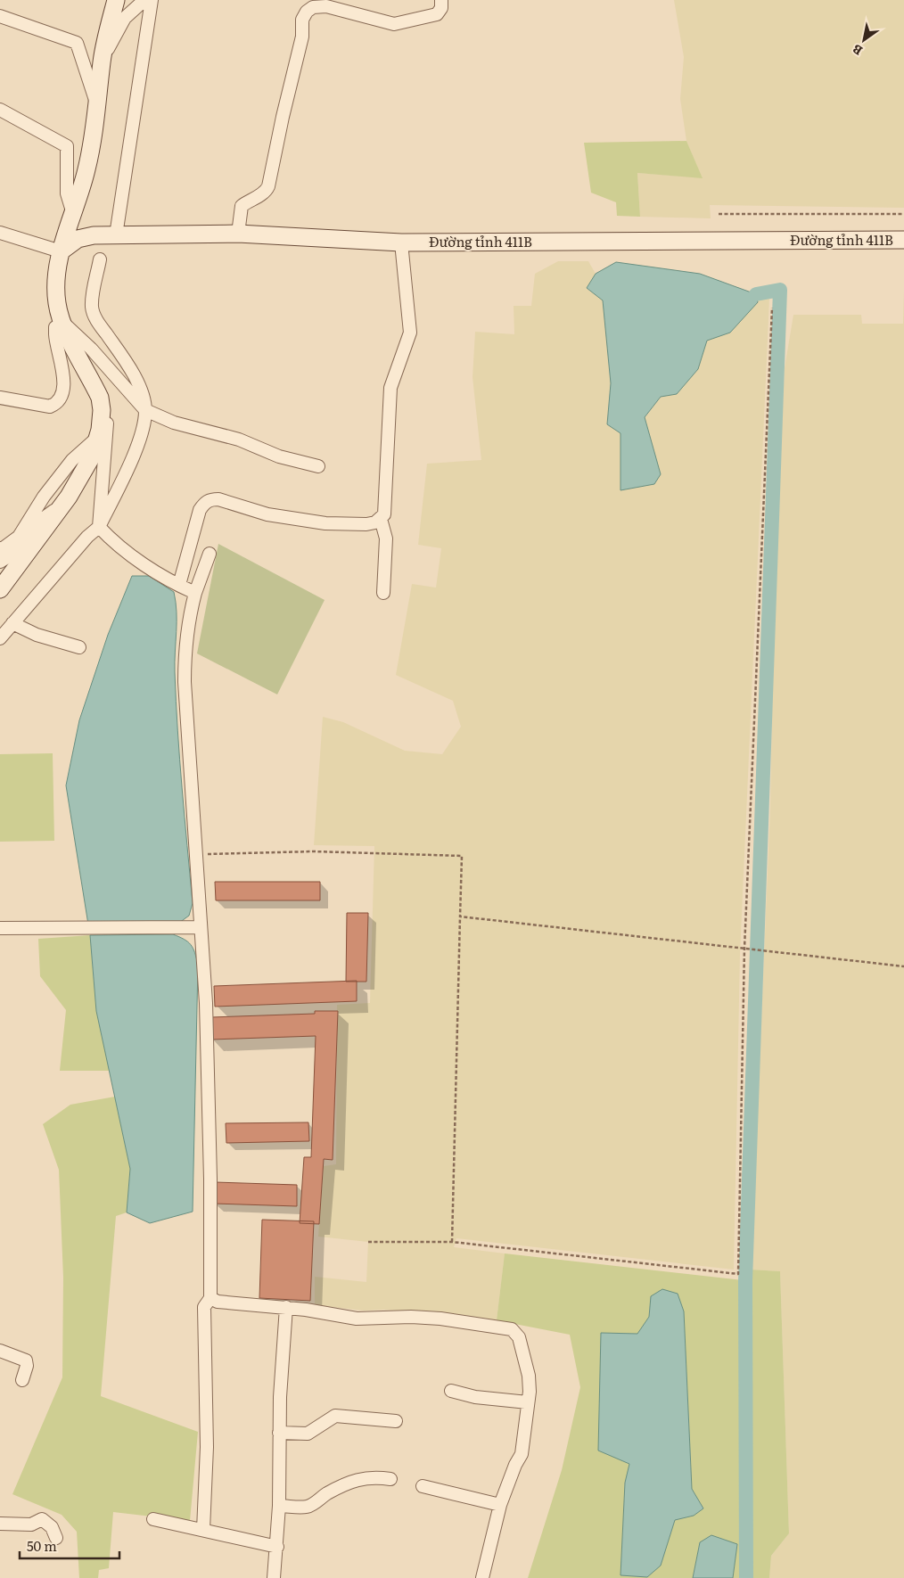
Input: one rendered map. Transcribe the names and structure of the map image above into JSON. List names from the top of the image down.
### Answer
{
  "streets": {
    "main road": ["Đường tỉnh 411B"]
  },
  "scale_bar": "50 m",
  "north": "bottom left"
}
